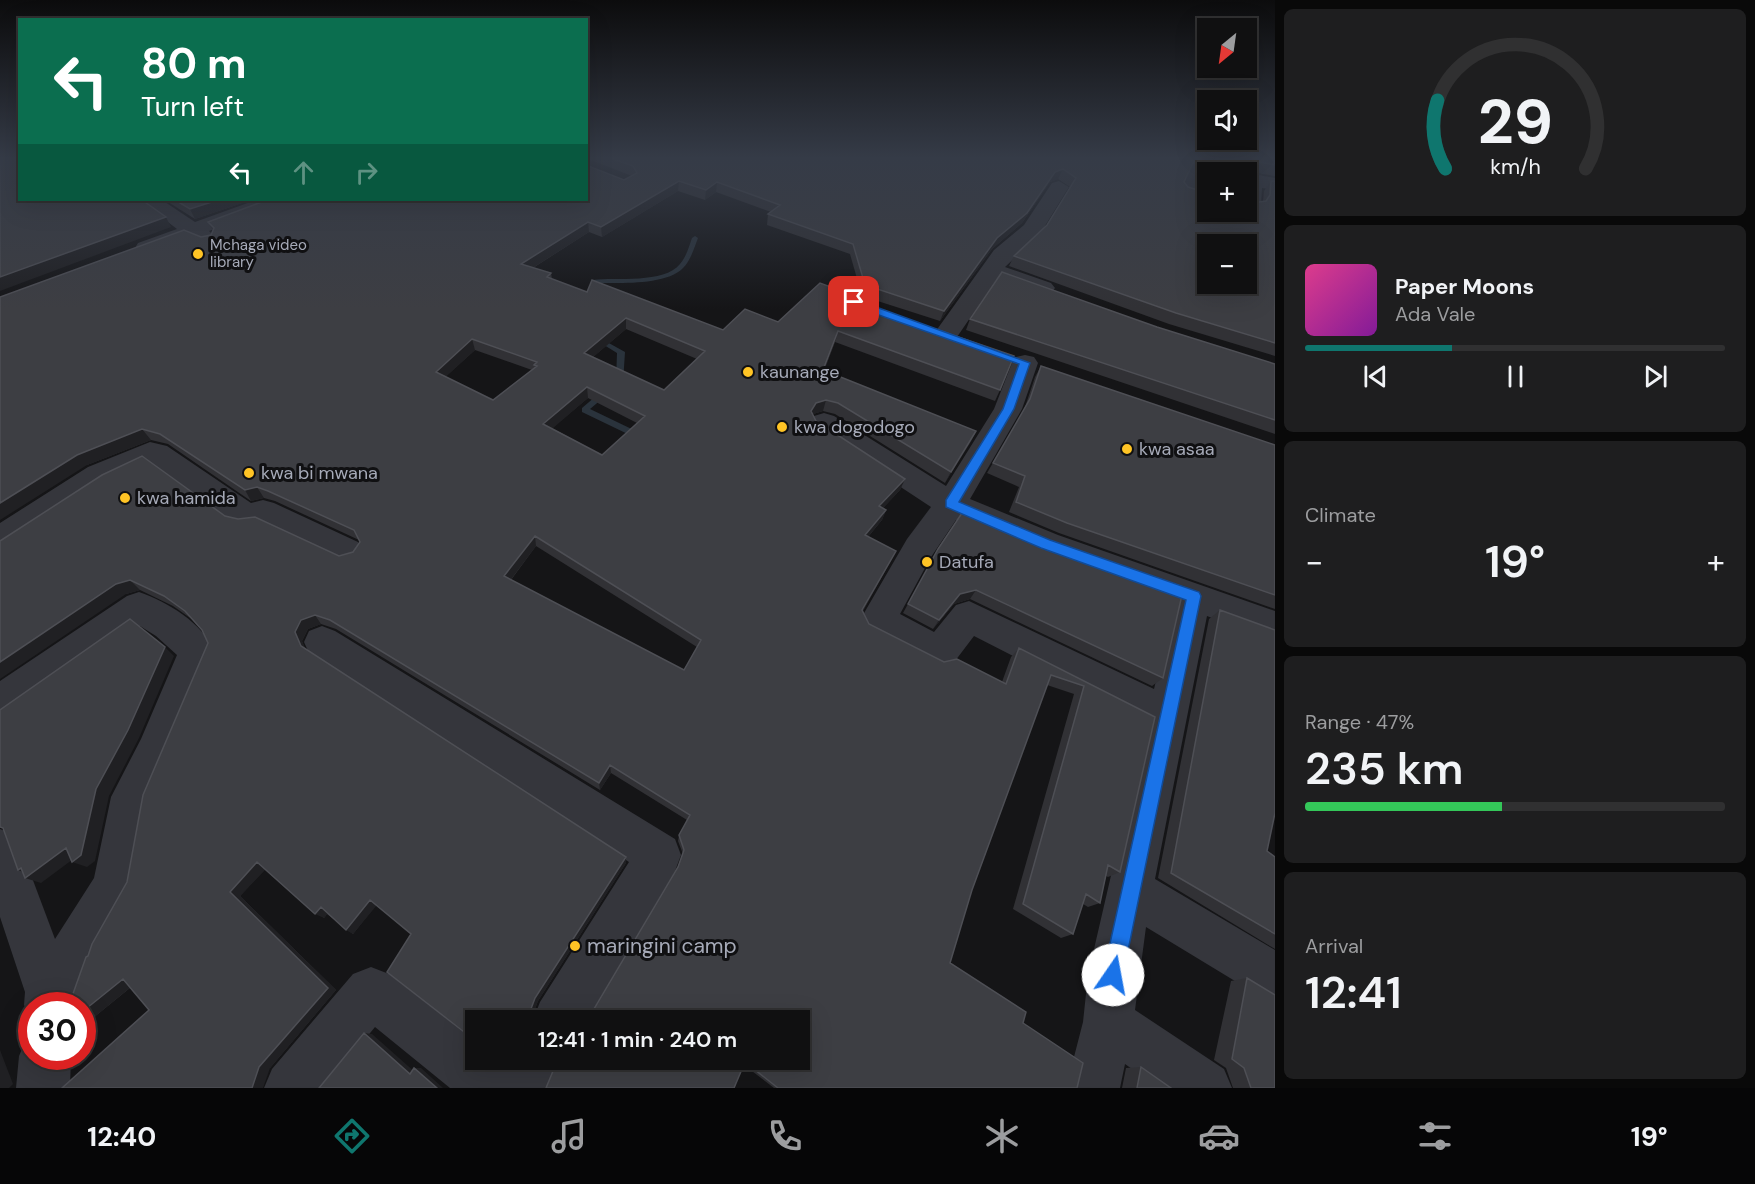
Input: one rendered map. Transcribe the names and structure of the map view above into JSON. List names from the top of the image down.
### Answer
{
  "places": [
    "Mchaga video library",
    "kaunange",
    "kwa dogodogo",
    "kwa asaa",
    "kwa bi mwana",
    "kwa hamida",
    "Datufa",
    "maringini camp"
  ],
  "north": "bottom left",
  "page": {
    "map_buttons": ["+", "−"],
    "turn": ["80 m", "Turn left"],
    "song": ["Paper Moons", "Ada Vale"],
    "tile": [
      "Climate",
      ["Range · 47%", "235 km"],
      ["Arrival", "12:41"]
    ],
    "heat": ["−", "19°", "+"],
    "limit": "30",
    "trip": "12:41 · 1 min · 240 m",
    "tabs": ["12:40", "19°"],
    "gauge": ["29", "km/h"]
  }
}
